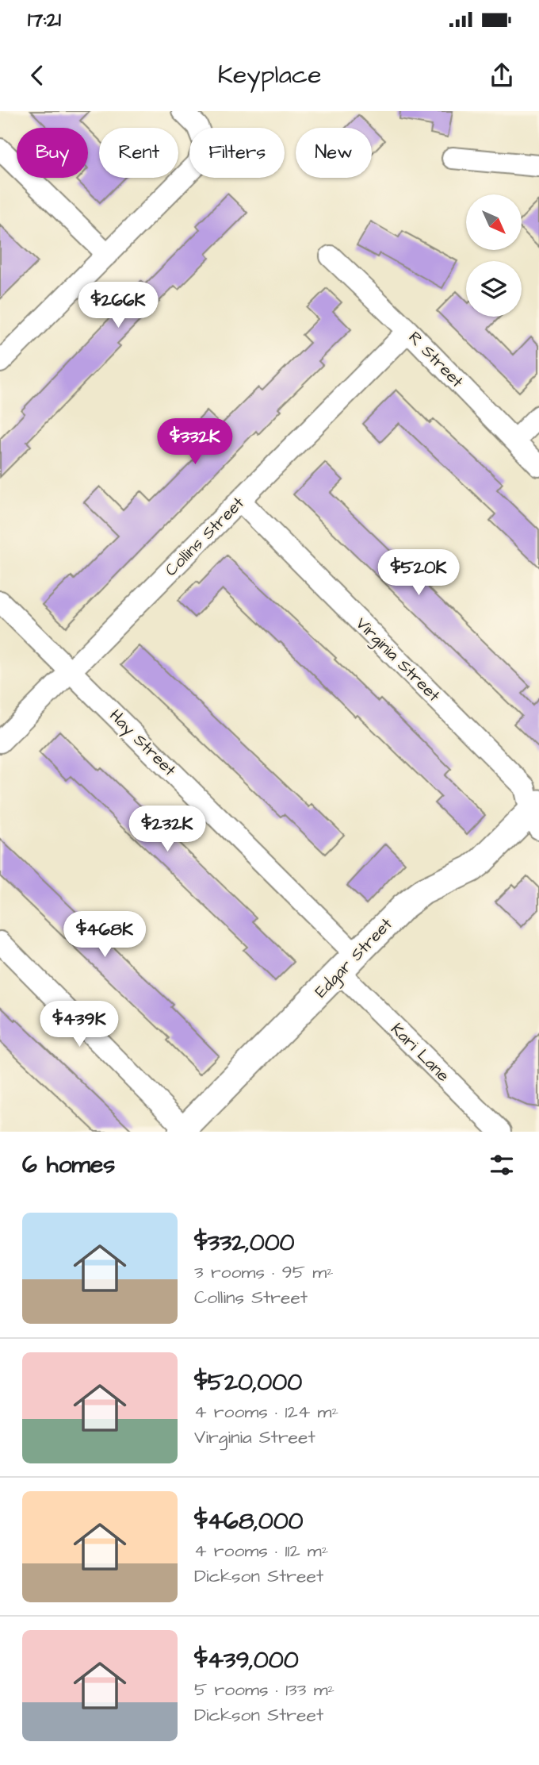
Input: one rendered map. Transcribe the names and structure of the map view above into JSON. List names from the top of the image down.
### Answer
{
  "streets": {
    "street": [
      "R Street",
      "Collins Street",
      "Virginia Street",
      "Hay Street",
      "Edgar Street",
      "Kari Lane"
    ]
  },
  "crossings": [
    ["R Street", "Collins Street"],
    ["Collins Street", "Virginia Street"],
    ["Collins Street", "Hay Street"],
    ["Virginia Street", "Edgar Street"],
    ["Hay Street", "Edgar Street"],
    ["Hay Street", "Kari Lane"],
    ["Edgar Street", "Kari Lane"]
  ],
  "north": "bottom right",
  "page": {
    "status": "17:21",
    "header": "Keyplace",
    "chip": [
      "Buy",
      "Rent",
      "Filters",
      "New"
    ],
    "price": [
      "$266K",
      "$332K",
      "$520K",
      "$232K",
      "$468K",
      "$439K"
    ],
    "heading": "6 homes",
    "list": [
      {
        "name": "$332,000",
        "note": "3 rooms · 95 m² · Collins Street"
      },
      {
        "name": "$520,000",
        "note": "4 rooms · 124 m² · Virginia Street"
      },
      {
        "name": "$468,000",
        "note": "4 rooms · 112 m² · Dickson Street"
      },
      {
        "name": "$439,000",
        "note": "5 rooms · 133 m² · Dickson Street"
      }
    ]
  }
}
